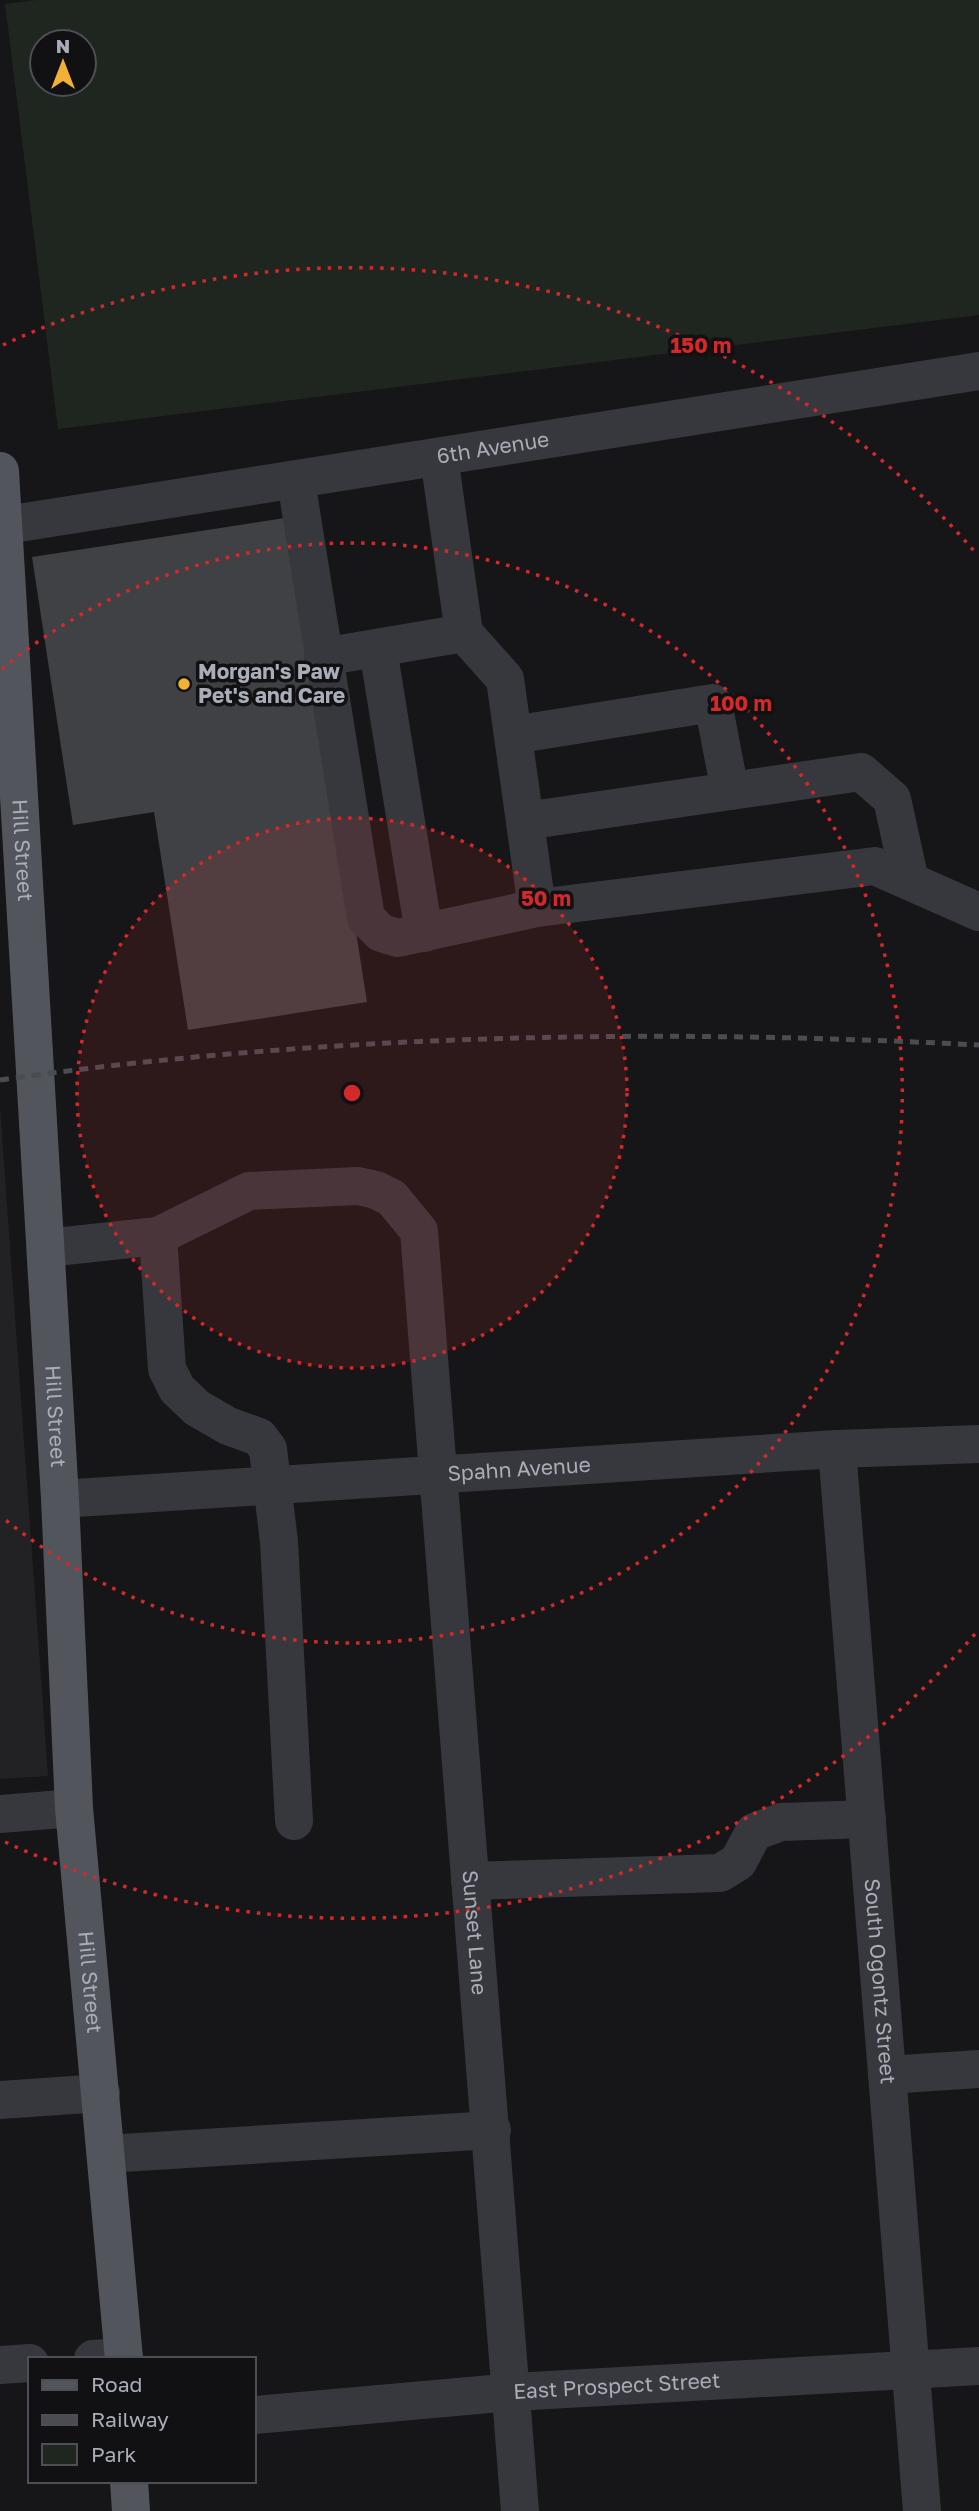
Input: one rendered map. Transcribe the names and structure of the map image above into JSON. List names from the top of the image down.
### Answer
{
  "streets": {
    "main road": ["Hill Street"],
    "street": [
      "6th Avenue",
      "Spahn Avenue",
      "Sunset Lane",
      "South Ogontz Street",
      "East Prospect Street"
    ]
  },
  "crossings": [
    ["6th Avenue", "Hill Street"],
    ["Hill Street", "Spahn Avenue"],
    ["Spahn Avenue", "Sunset Lane"],
    ["Spahn Avenue", "South Ogontz Street"],
    ["Sunset Lane", "East Prospect Street"],
    ["South Ogontz Street", "East Prospect Street"]
  ],
  "places": ["Morgan's Paw Pet's and Care"],
  "legend": ["Road", "Railway", "Park"],
  "north": "top",
  "rings": ["150 m", "100 m", "50 m"]
}
